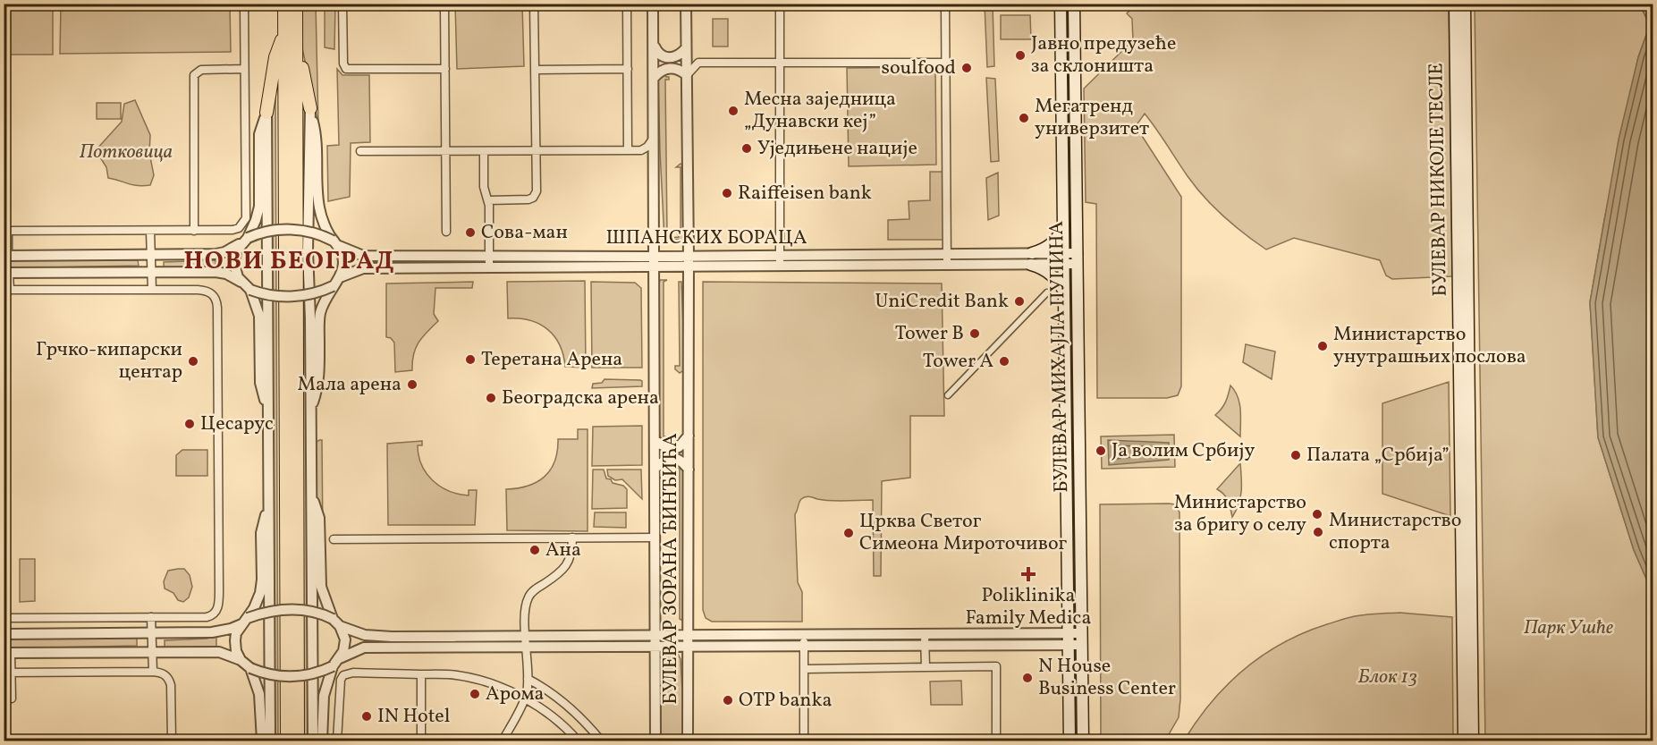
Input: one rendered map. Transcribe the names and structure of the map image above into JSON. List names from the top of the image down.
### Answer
{
  "streets": {
    "main road": ["БУЛЕВАР НИКОЛЕ ТЕСЛЕ", "БУЛЕВАР МИХАЈЛА ПУПИНА"],
    "street": ["ШПАНСКИХ БОРАЦА", "БУЛЕВАР ЗОРАНА ЂИНЂИЋА"]
  },
  "crossings": [
    ["ШПАНСКИХ БОРАЦА", "БУЛЕВАР МИХАЈЛА ПУПИНА"],
    ["ШПАНСКИХ БОРАЦА", "БУЛЕВАР ЗОРАНА ЂИНЂИЋА"]
  ],
  "districts": ["НОВИ БЕОГРАД"],
  "parks": ["Потковица", "Парк Ушће", "Блок 13"],
  "places": {
    "other": [
      "Јавно предузеће за склоништа",
      "soulfood",
      "Месна заједница „Дунавски кеј”",
      "Мегатренд универзитет",
      "Уједињене нације",
      "Raiffeisen bank",
      "Сова-ман",
      "UniCredit Bank",
      "Tower B",
      "Министарство унутрашњих послова",
      "Теретана Арена",
      "Грчко-кипарски центар",
      "Tower A",
      "Мала арена",
      "Београдска арена",
      "Цесарус",
      "Ја волим Србију",
      "Палата „Србија”",
      "Министарство за бригу о селу",
      "Министарство спорта",
      "Црква Светог Симеона Мироточивог",
      "Ана",
      "N House Business Center",
      "Арома",
      "OTP banka",
      "IN Hotel"
    ],
    "health": ["Poliklinika Family Medica"]
  }
}
